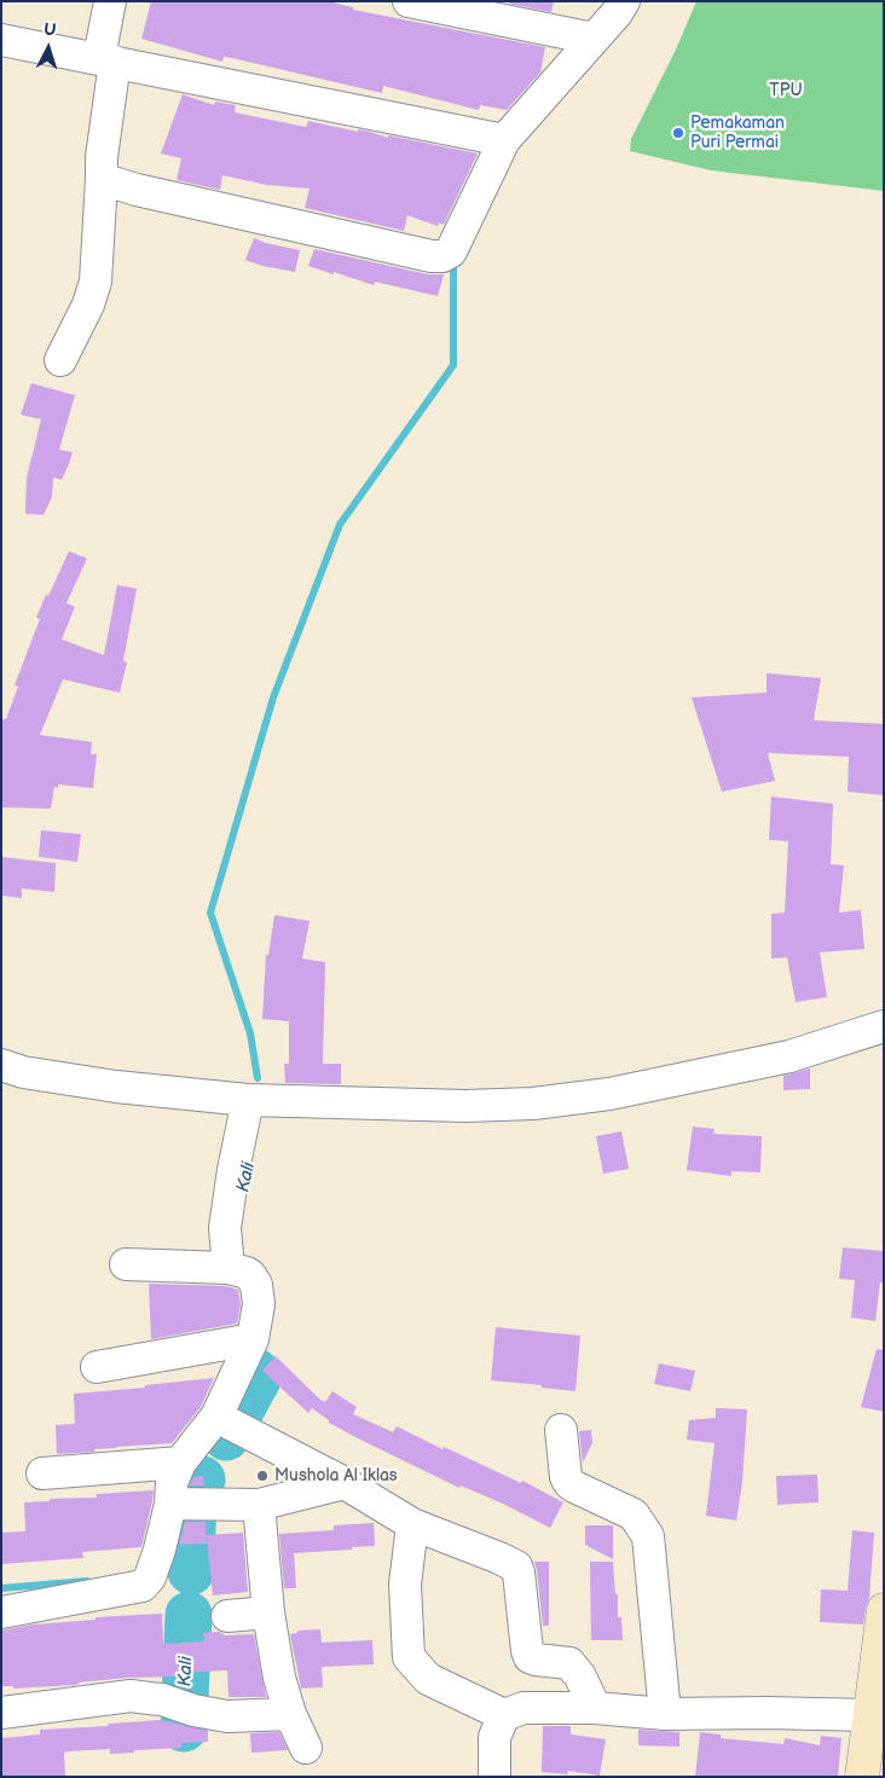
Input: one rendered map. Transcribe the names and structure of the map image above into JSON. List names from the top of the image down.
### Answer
{
  "water": ["Kali"],
  "parks": ["TPU"],
  "places": ["Pemakaman Puri Permai", "Mushola Al Iklas"],
  "north": "top"
}
